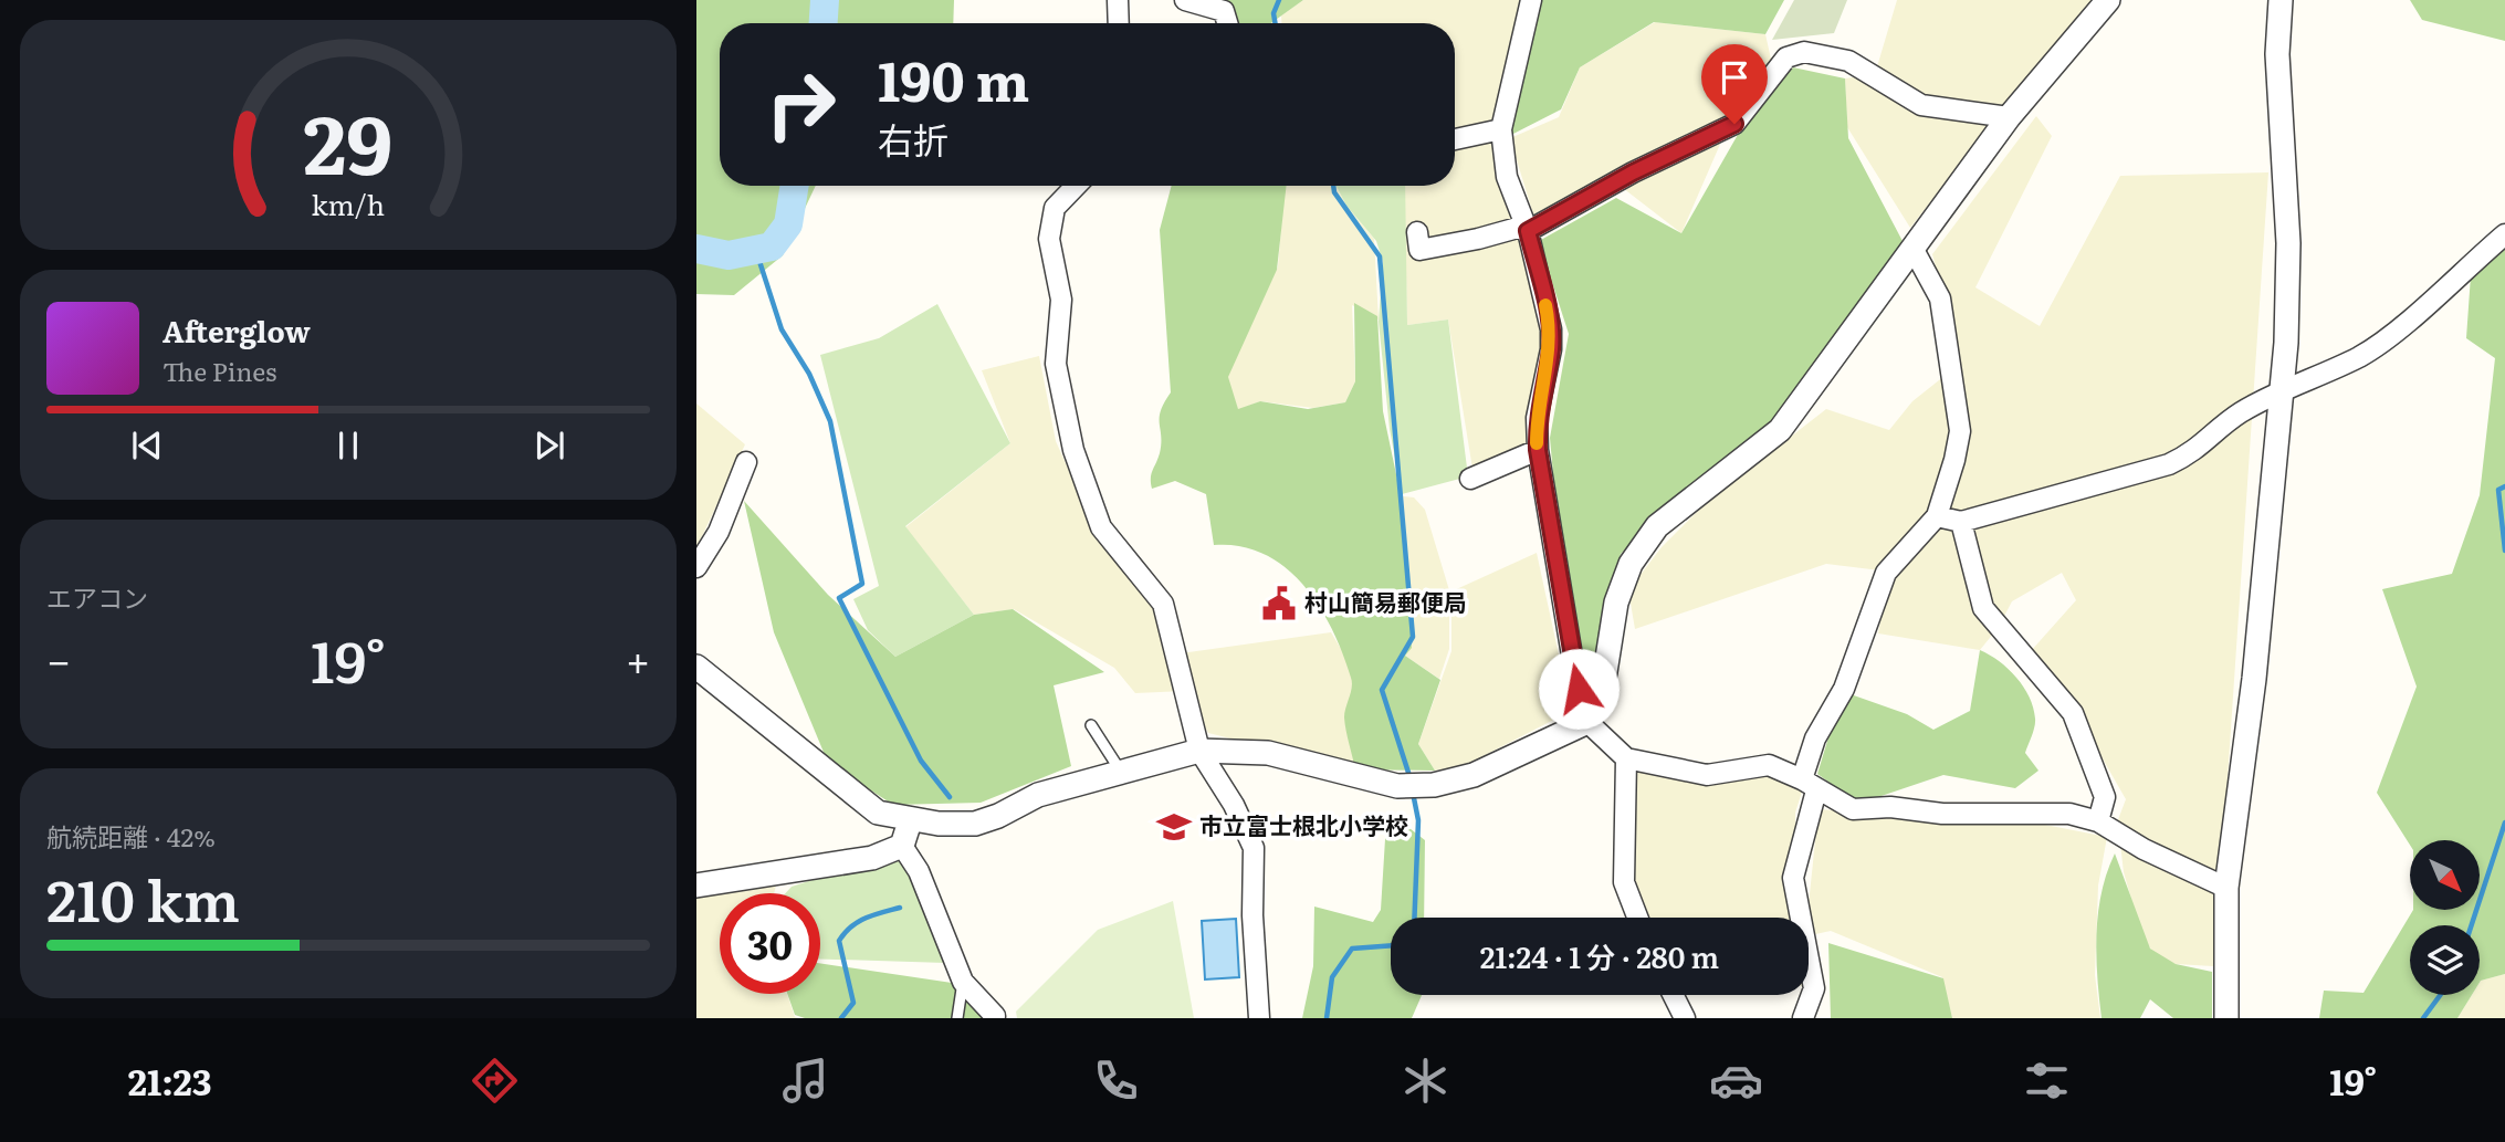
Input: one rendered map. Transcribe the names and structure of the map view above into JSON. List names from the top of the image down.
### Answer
{
  "places": {
    "public building": ["村山簡易郵便局"],
    "school or university": ["市立富士根北小学校"]
  },
  "north": "bottom right",
  "page": {
    "turn": ["190 m", "右折"],
    "song": ["Afterglow", "The Pines"],
    "tile": [
      "エアコン",
      ["航続距離 · 42%", "210 km"]
    ],
    "heat": ["−", "19°", "+"],
    "limit": "30",
    "trip": "21:24 · 1 分 · 280 m",
    "tabs": ["21:23", "19°"],
    "gauge": ["29", "km/h"]
  }
}
